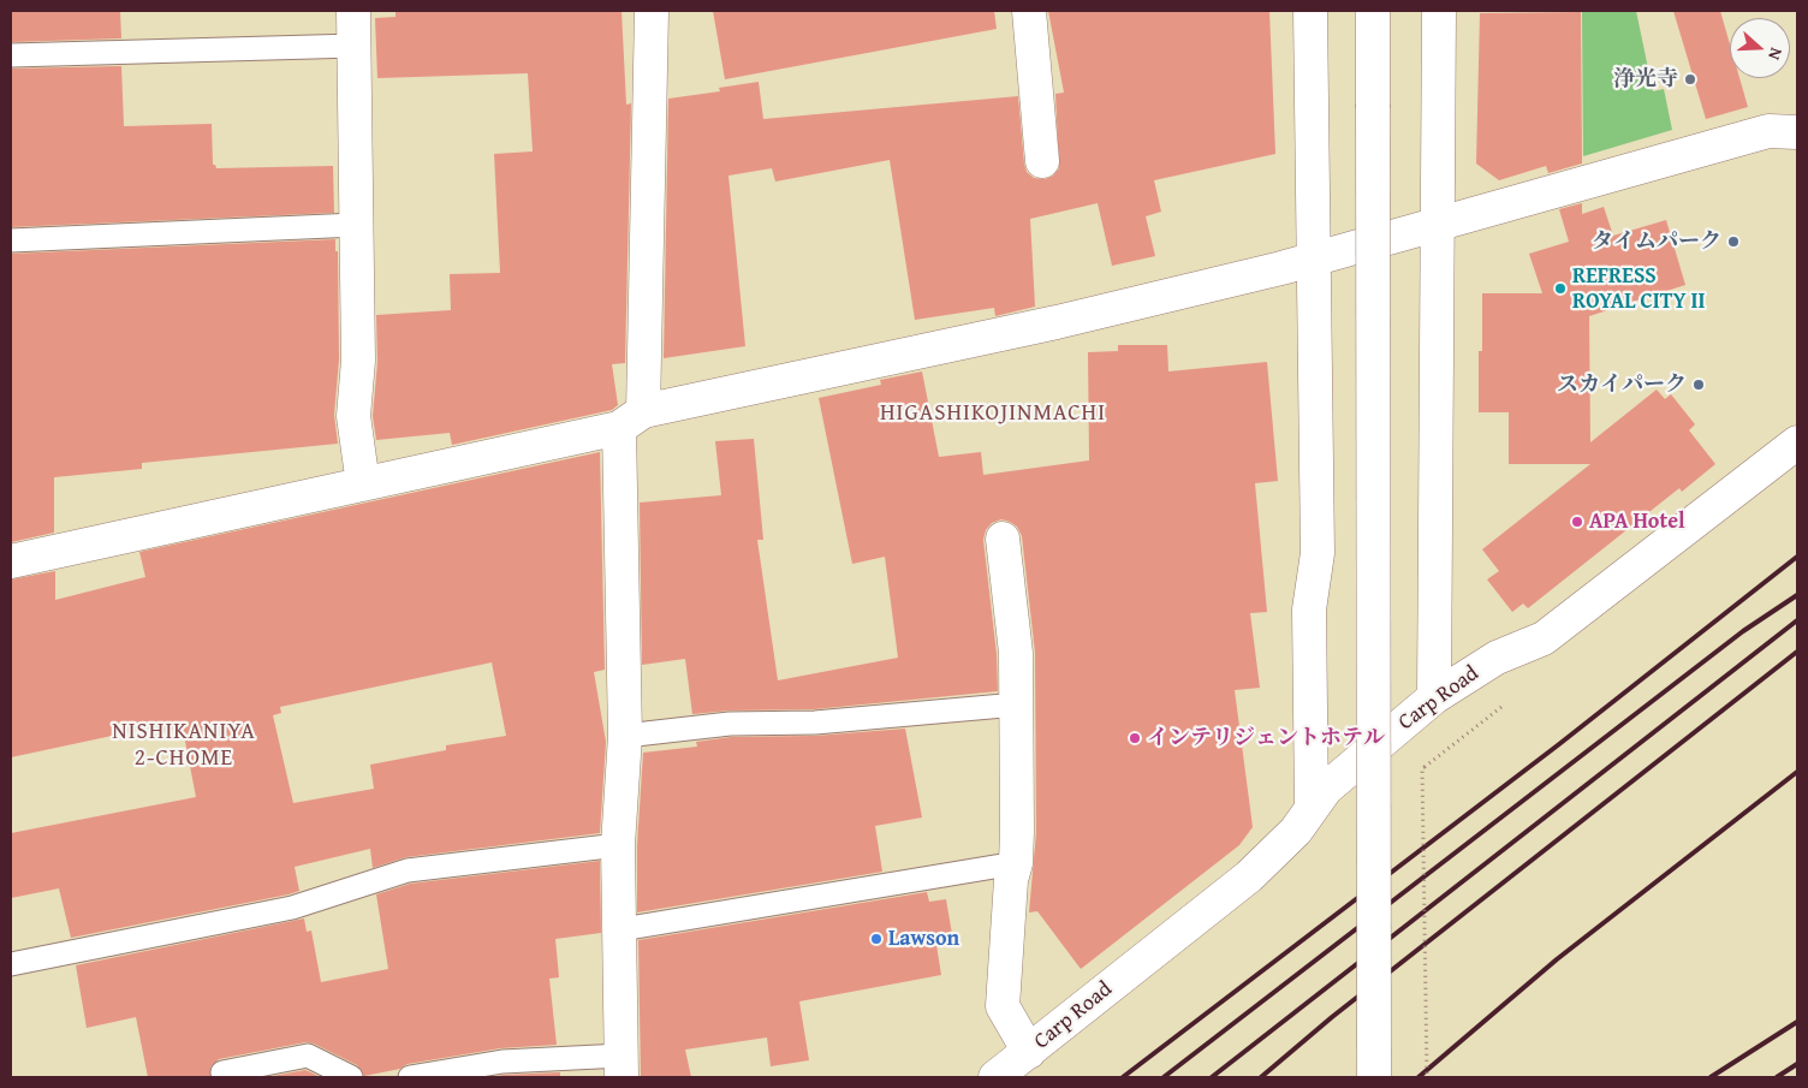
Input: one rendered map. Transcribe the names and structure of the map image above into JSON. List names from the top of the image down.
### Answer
{
  "streets": {
    "street": ["Carp Road"]
  },
  "districts": ["HIGASHIKOJINMACHI", "NISHIKANIYA 2-CHOME"],
  "places": [
    "浄光寺",
    "タイムパーク",
    "REFRESS ROYAL CITY II",
    "スカイパーク",
    "APA Hotel",
    "インテリジェントホテル",
    "Lawson"
  ],
  "north": "right"
}
